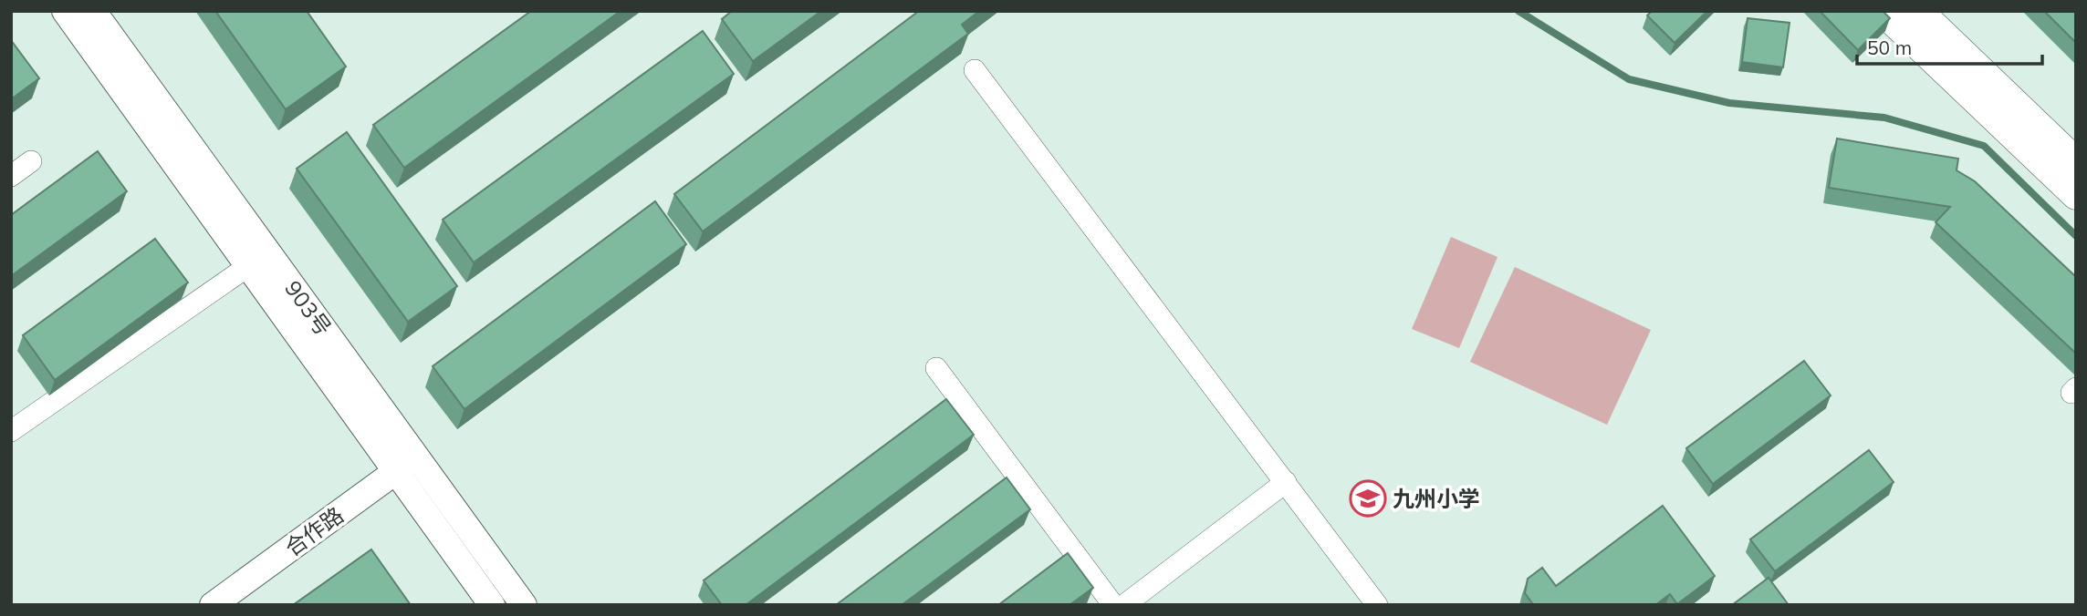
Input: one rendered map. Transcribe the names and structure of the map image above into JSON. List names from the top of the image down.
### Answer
{
  "streets": {
    "street": ["903号", "合作路"]
  },
  "crossings": [
    ["903号", "合作路"]
  ],
  "places": {
    "school or university": ["九州小学"]
  },
  "scale_bar": "50 m"
}
